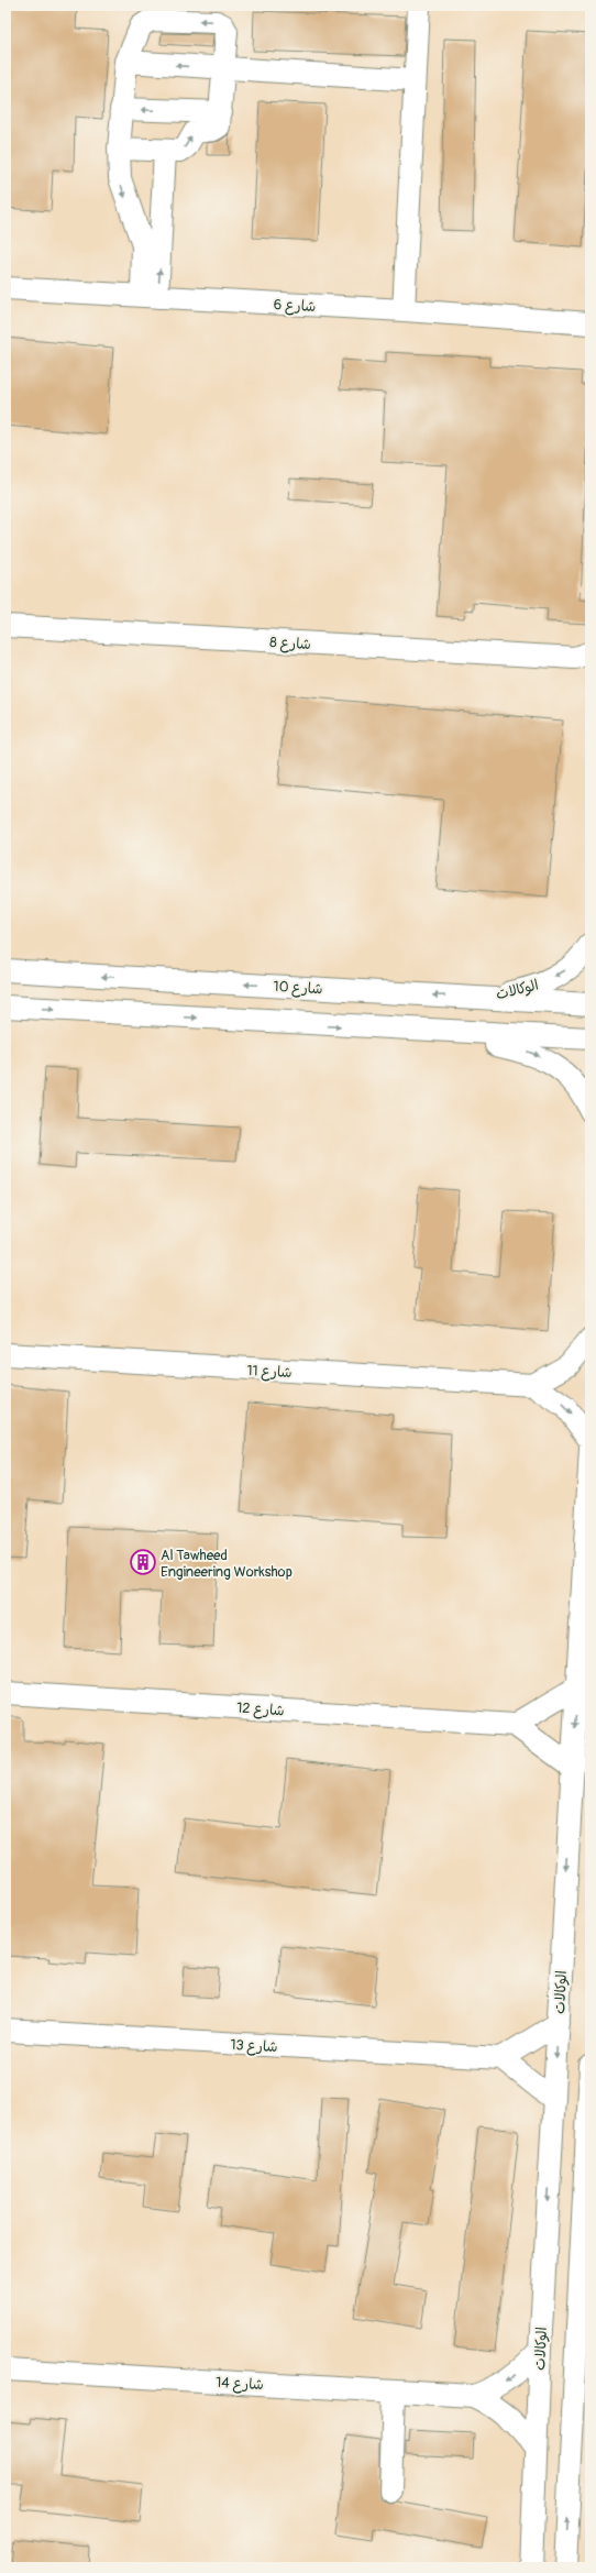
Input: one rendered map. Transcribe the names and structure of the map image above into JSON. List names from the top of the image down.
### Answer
{
  "streets": {
    "street": [
      "شارع 6",
      "شارع 8",
      "شارع 10",
      "الوكالات",
      "شارع 11",
      "شارع 12",
      "شارع 13",
      "شارع 14"
    ]
  },
  "crossings": [
    ["شارع 10", "الوكالات"],
    ["الوكالات", "شارع 14"]
  ],
  "places": {
    "building": ["Al Tawheed Engineering Workshop"]
  }
}
